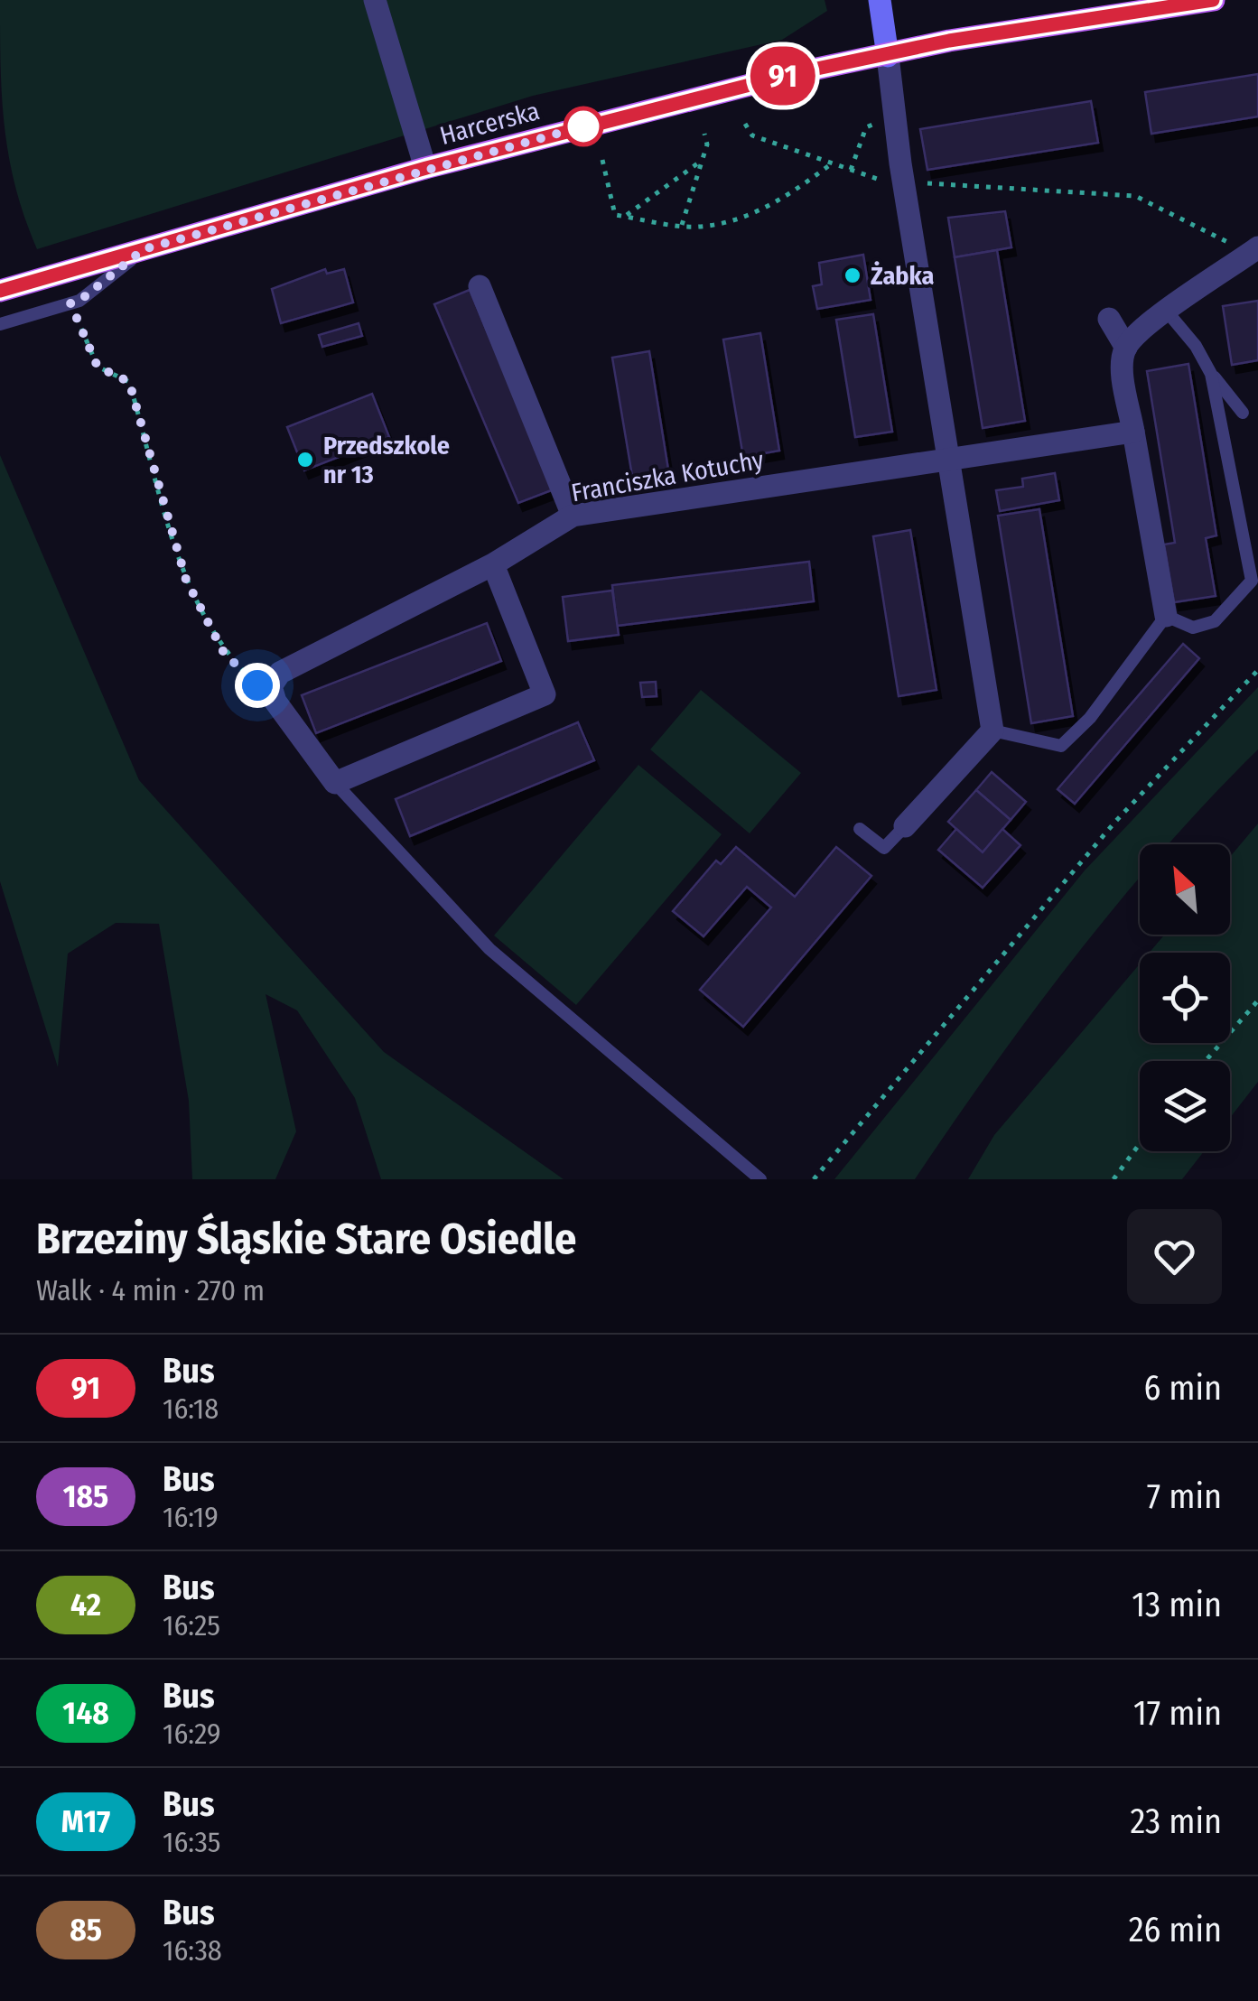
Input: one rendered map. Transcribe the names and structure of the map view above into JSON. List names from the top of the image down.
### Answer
{
  "streets": {
    "main road": ["Harcerska"],
    "street": ["Franciszka Kotuchy"]
  },
  "places": ["Żabka", "Przedszkole nr 13"],
  "lines": ["bus line 91"],
  "north": "top left",
  "page": {
    "on_map": "91",
    "heading": ["Brzeziny Śląskie Stare Osiedle", "Walk · 4 min · 270 m"],
    "list": [
      {
        "mark": "91",
        "name": "Bus",
        "note": "16:18",
        "value": "6 min"
      },
      {
        "mark": "185",
        "name": "Bus",
        "note": "16:19",
        "value": "7 min"
      },
      {
        "mark": "42",
        "name": "Bus",
        "note": "16:25",
        "value": "13 min"
      },
      {
        "mark": "148",
        "name": "Bus",
        "note": "16:29",
        "value": "17 min"
      },
      {
        "mark": "M17",
        "name": "Bus",
        "note": "16:35",
        "value": "23 min"
      },
      {
        "mark": "85",
        "name": "Bus",
        "note": "16:38",
        "value": "26 min"
      }
    ]
  }
}
